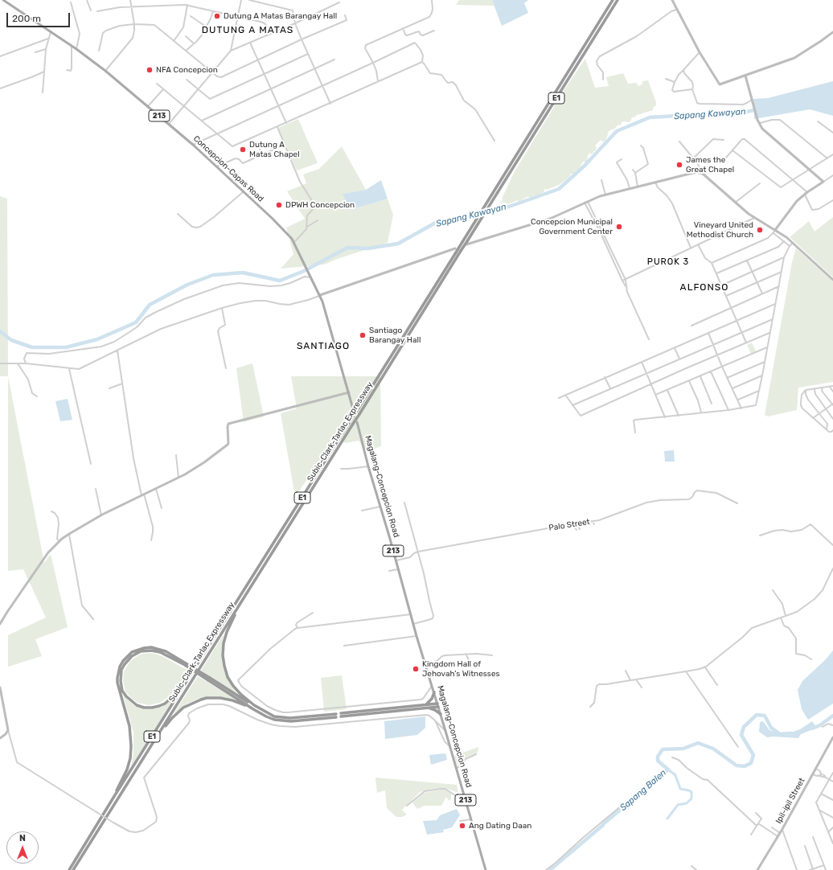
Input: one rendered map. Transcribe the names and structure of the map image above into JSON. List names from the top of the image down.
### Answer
{
  "streets": {
    "highway": ["E1", "Subic-Clark-Tarlac Expressway"],
    "main road": ["213", "Concepcion-Capas Road", "Magalang-Concepcion Road"],
    "street": ["Palo Street", "Ipil-ipil Street"]
  },
  "crossings": [
    ["213", "Concepcion-Capas Road"],
    ["Magalang-Concepcion Road", "Palo Street"]
  ],
  "districts": [
    "DUTUNG A MATAS",
    "PUROK 3",
    "ALFONSO",
    "SANTIAGO"
  ],
  "water": ["Sapang Kawayan", "Sapang Balen"],
  "places": [
    "Dutung A Matas Barangay Hall",
    "NFA Concepcion",
    "Dutung A Matas Chapel",
    "James the Great Chapel",
    "DPWH Concepcion",
    "Concepcion Municipal Government Center",
    "Vineyard United Methodist Church",
    "Santiago Barangay Hall",
    "Kingdom Hall of Jehovah's Witnesses",
    "Ang Dating Daan"
  ],
  "scale_bar": "200 m",
  "north": "top"
}
